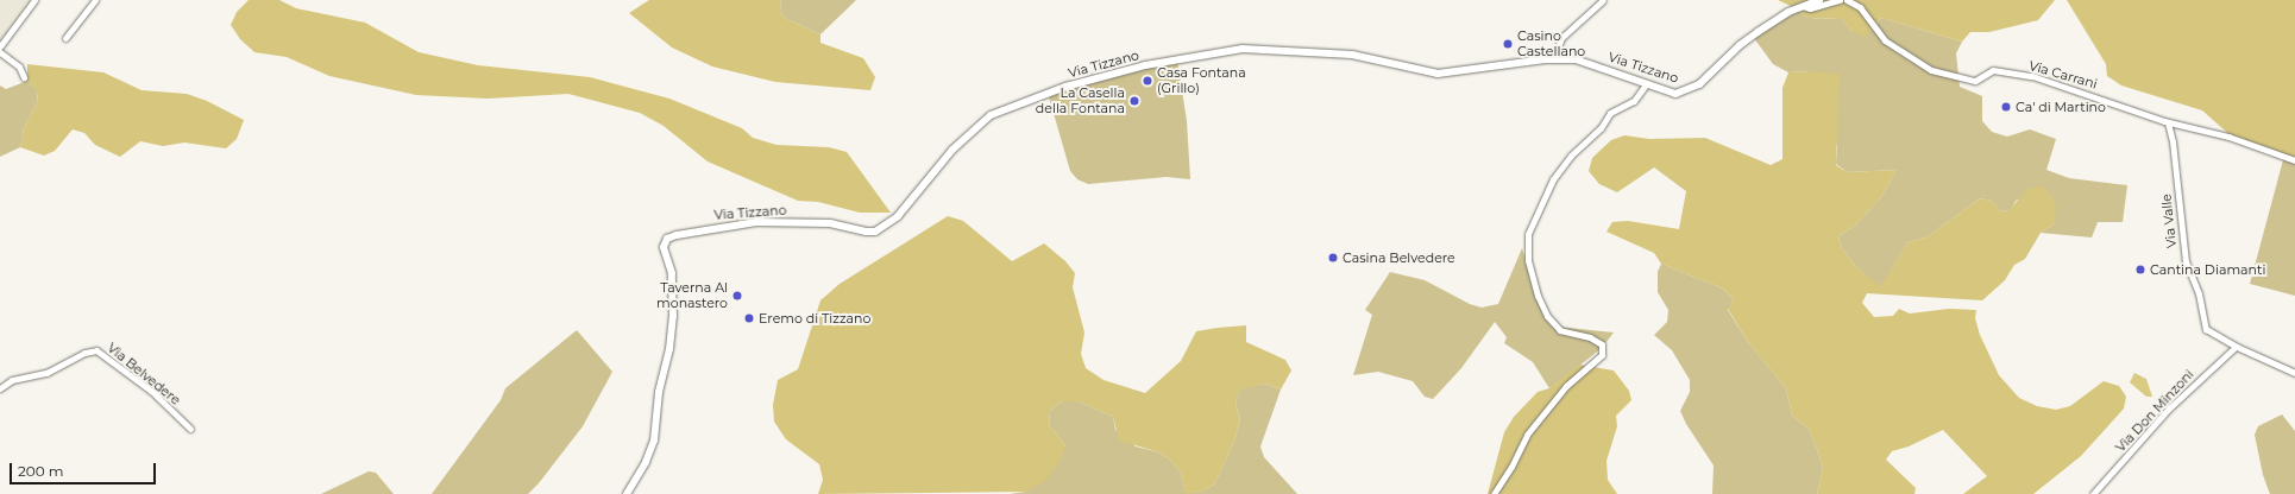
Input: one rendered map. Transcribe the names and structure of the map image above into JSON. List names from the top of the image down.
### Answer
{
  "streets": {
    "street": [
      "Via Tizzano",
      "Via Carrani",
      "Via Valle",
      "Via Belvedere",
      "Via Don Minzoni"
    ]
  },
  "crossings": [
    ["Via Carrani", "Via Valle"],
    ["Via Valle", "Via Don Minzoni"]
  ],
  "places": [
    "Casino Castellano",
    "Casa Fontana (Grillo)",
    "La Casella della Fontana",
    "Ca' di Martino",
    "Casina Belvedere",
    "Cantina Diamanti",
    "Taverna Al monastero",
    "Eremo di Tizzano"
  ],
  "scale_bar": "200 m"
}
